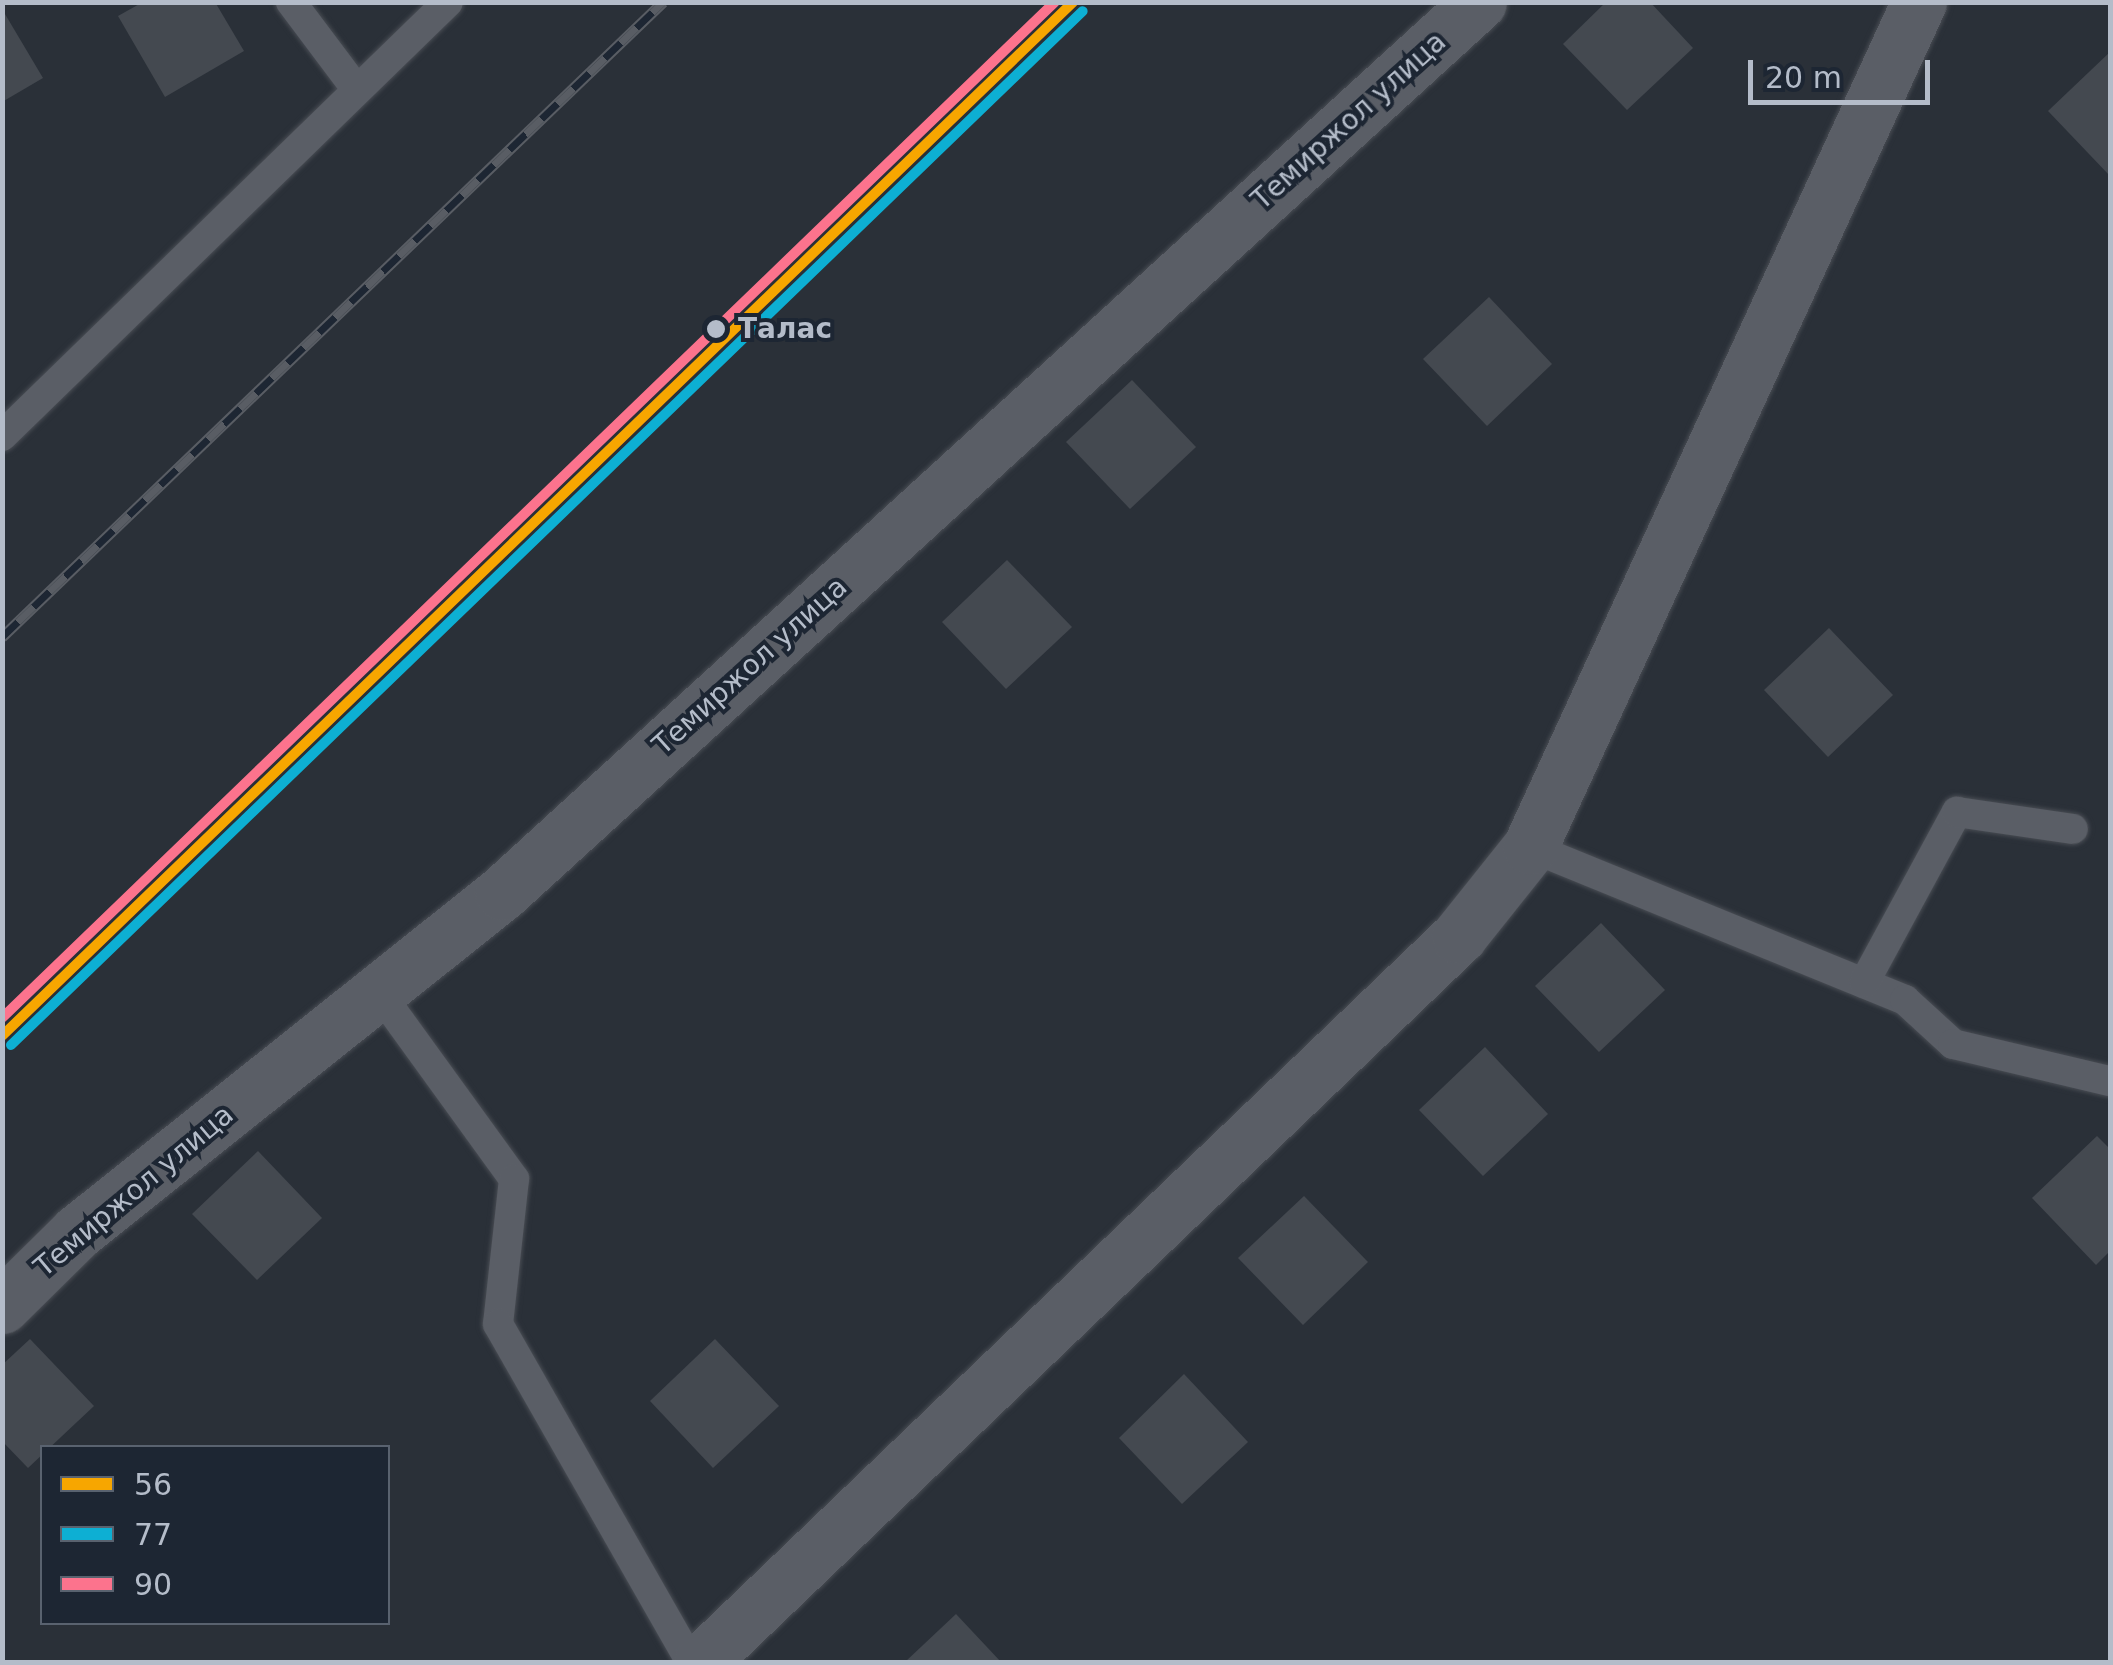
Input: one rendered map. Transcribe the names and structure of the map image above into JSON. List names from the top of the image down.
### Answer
{
  "streets": {
    "street": ["Темиржол улица"]
  },
  "places": ["Талас"],
  "lines": ["transit line 56", "transit line 90", "transit line 77"],
  "legend": ["56", "77", "90"],
  "scale_bar": "20 m"
}
